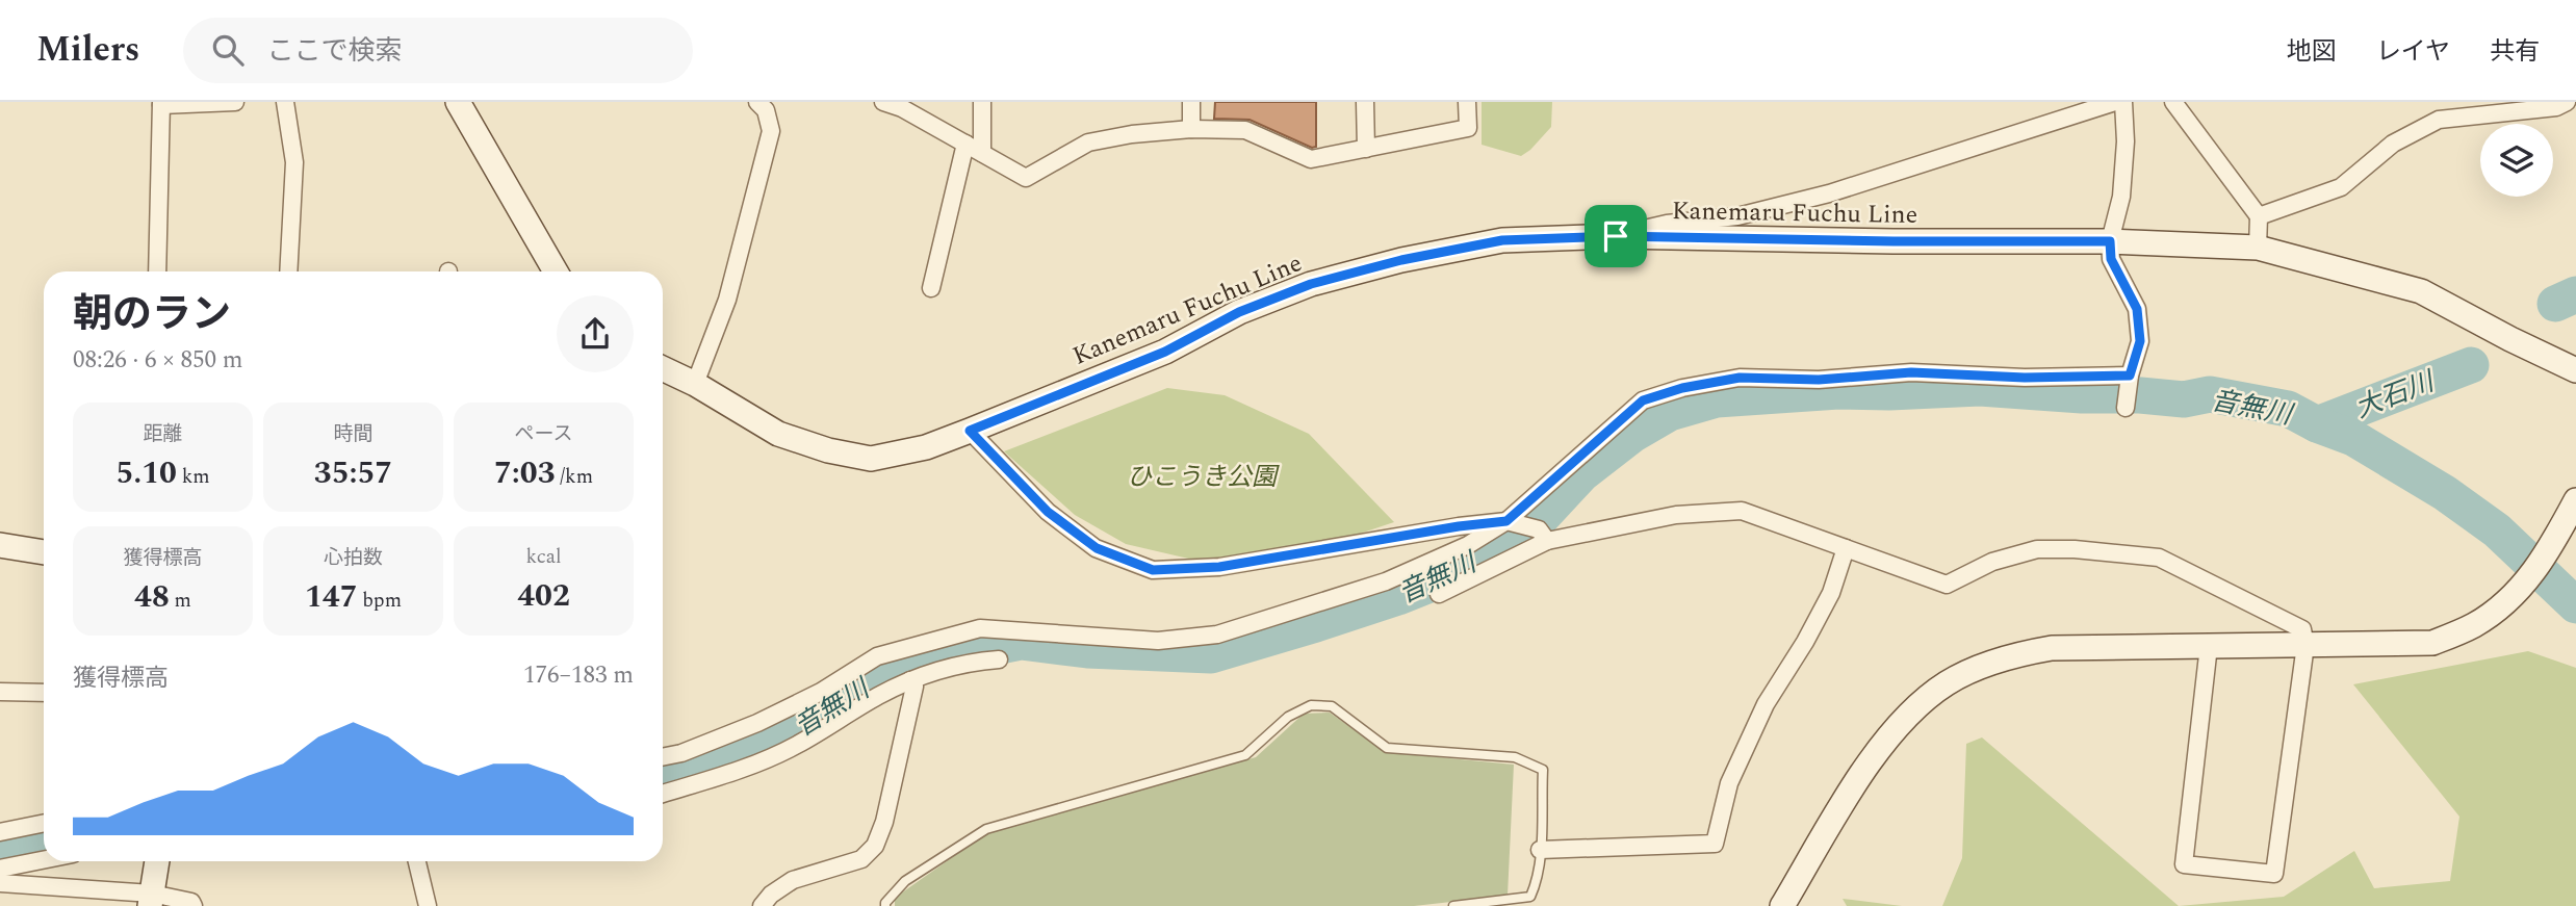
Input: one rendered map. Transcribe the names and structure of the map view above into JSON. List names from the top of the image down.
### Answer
{
  "streets": {
    "main road": ["Kanemaru Fuchu Line"]
  },
  "water": ["大石川", "音無川"],
  "parks": ["ひこうき公園"],
  "page": {
    "header": "Milers",
    "search": "ここで検索",
    "nav": ["地図", "レイヤ", "共有"],
    "heading": ["朝のラン", "08:26 · 6 × 850 m"],
    "stats": [
      ["距離", "5.10 km"],
      ["時間", "35:57"],
      ["ペース", "7:03 /km"],
      ["獲得標高", "48 m"],
      ["心拍数", "147 bpm"],
      ["kcal", "402"]
    ],
    "chart": ["獲得標高", "176–183 m"]
  }
}
